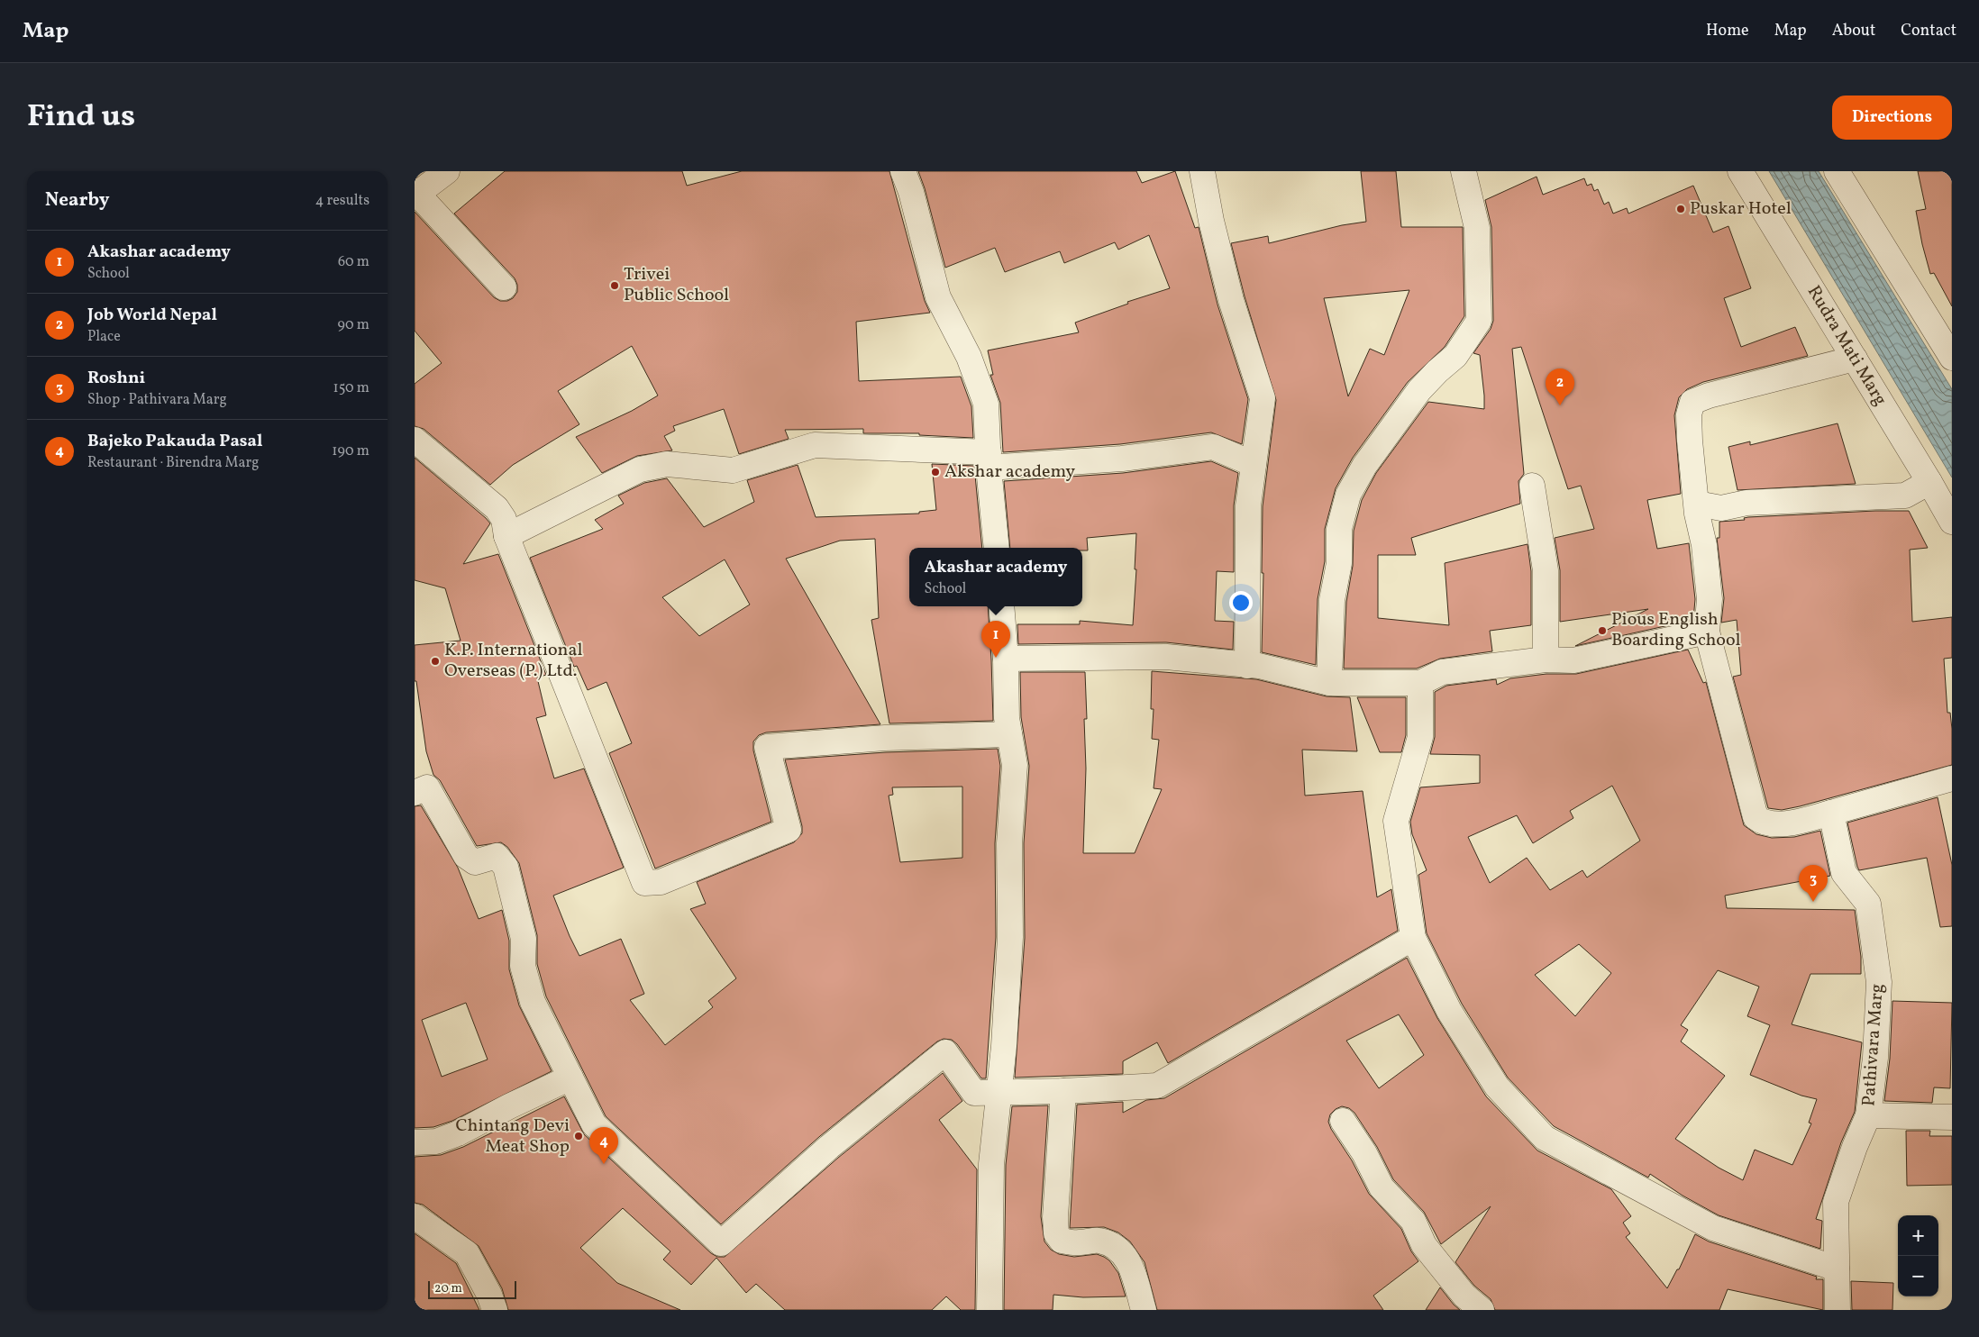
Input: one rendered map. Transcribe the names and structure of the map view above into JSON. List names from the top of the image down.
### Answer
{
  "streets": {
    "street": ["Rudra Mati Marg", "Pathivara Marg"]
  },
  "places": [
    "Puskar Hotel",
    "Trivei Public School",
    "Akshar academy",
    "Pious English Boarding School",
    "K.P. International Overseas (P.) Ltd.",
    "Chintang Devi Meat Shop"
  ],
  "scale_bar": "20 m",
  "page": {
    "header": "Map",
    "nav": [
      "Home",
      "Map",
      "About",
      "Contact"
    ],
    "title": "Find us",
    "buttons": "Directions",
    "heading": ["Nearby", "4 results"],
    "list": [
      {
        "mark": "1",
        "name": "Akashar academy",
        "note": "School",
        "value": "60 m"
      },
      {
        "mark": "2",
        "name": "Job World Nepal",
        "note": "Place",
        "value": "90 m"
      },
      {
        "mark": "3",
        "name": "Roshni",
        "note": "Shop · Pathivara Marg",
        "value": "150 m"
      },
      {
        "mark": "4",
        "name": "Bajeko Pakauda Pasal",
        "note": "Restaurant · Birendra Marg",
        "value": "190 m"
      }
    ],
    "pins": [
      "2",
      "1",
      "3",
      "4"
    ],
    "popup": ["Akashar academy", "School"],
    "map_buttons": ["+", "−"],
    "scale": "20 m"
  }
}
